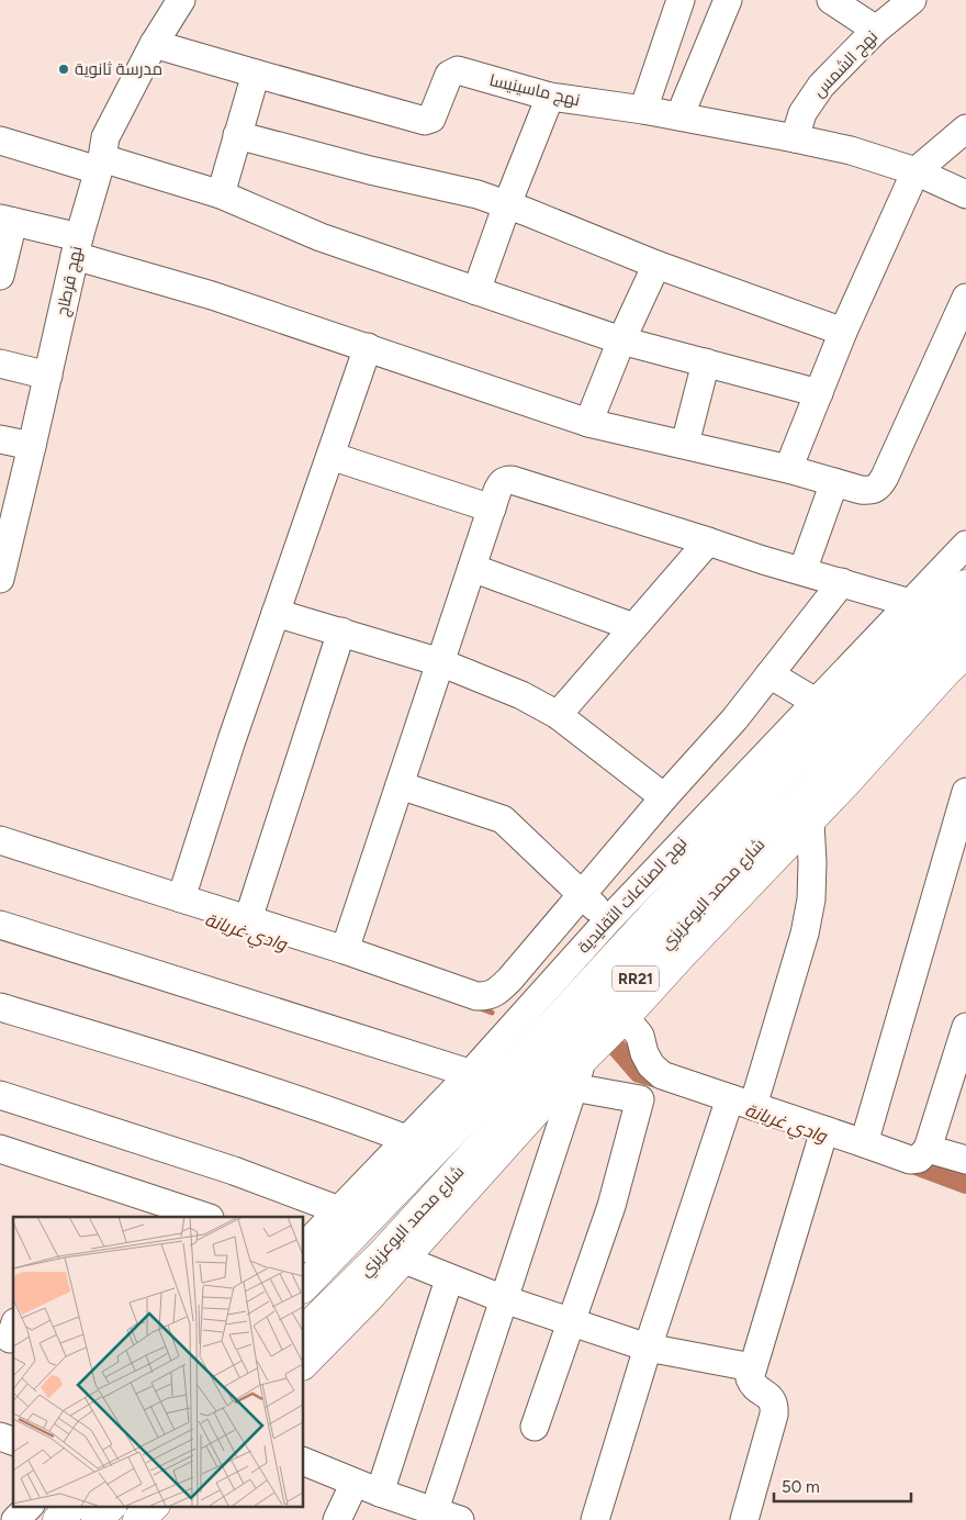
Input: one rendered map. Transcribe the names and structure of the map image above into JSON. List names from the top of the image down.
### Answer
{
  "streets": {
    "main road": ["شارع محمد البوعزيزي", "RR21"],
    "street": [
      "نهج الشمس",
      "نهج ماسينيسا",
      "نهج قرطاج",
      "نهج الصناعات التقليدية"
    ]
  },
  "crossings": [
    ["نهج الشمس", "نهج ماسينيسا"],
    ["شارع محمد البوعزيزي", "نهج الصناعات التقليدية"]
  ],
  "water": ["وادي غريانة"],
  "places": ["مدرسة ثانوية"],
  "scale_bar": "50 m"
}
